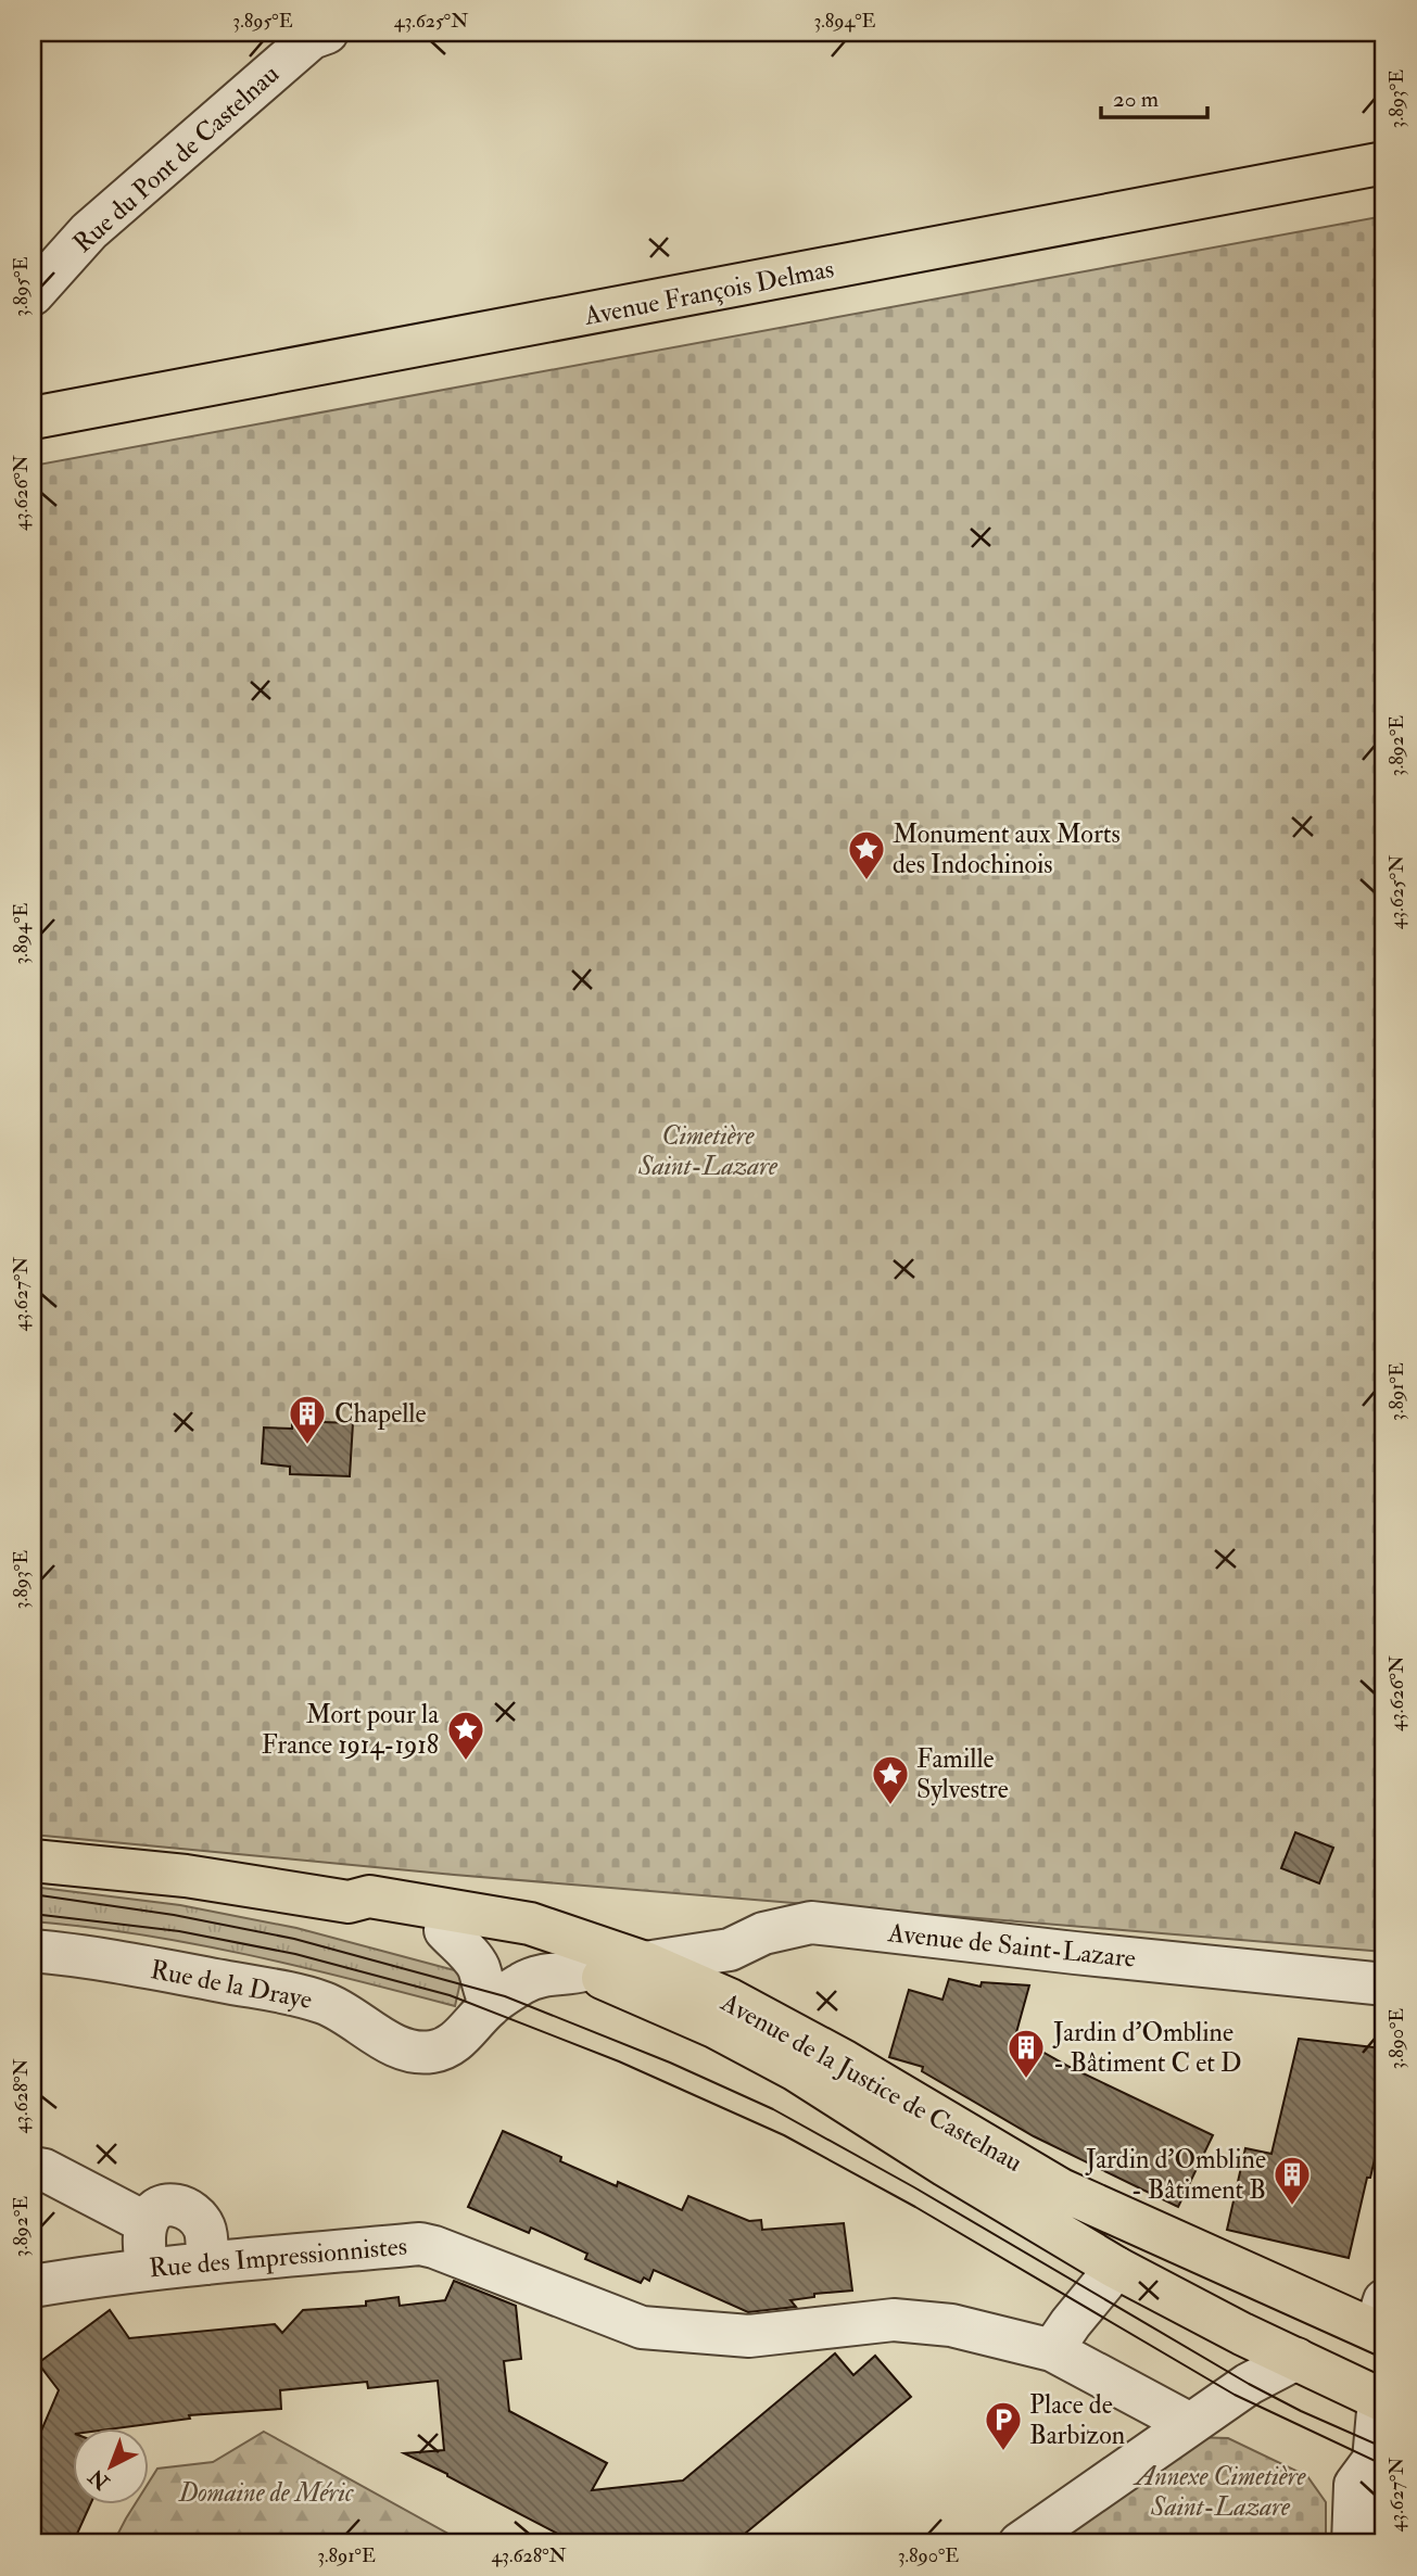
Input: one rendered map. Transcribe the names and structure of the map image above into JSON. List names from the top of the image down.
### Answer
{
  "streets": {
    "main road": ["Avenue François Delmas", "Avenue de la Justice de Castelnau"],
    "street": [
      "Rue du Pont de Castelnau",
      "Avenue de Saint-Lazare",
      "Rue de la Draye",
      "Rue des Impressionnistes"
    ]
  },
  "crossings": [
    ["Avenue de Saint-Lazare", "Avenue de la Justice de Castelnau"],
    ["Rue de la Draye", "Avenue de la Justice de Castelnau"]
  ],
  "parks": ["Cimetière Saint-Lazare", "Annexe Cimetière Saint-Lazare", "Domaine de Méric"],
  "places": {
    "place": ["Monument aux Morts des Indochinois", "Mort pour la France 1914-1918", "Famille Sylvestre"],
    "building": ["Chapelle", "Jardin d'Ombline - Bâtiment C et D", "Jardin d'Ombline - Bâtiment B"],
    "parking": ["Place de Barbizon"]
  },
  "scale_bar": "20 m",
  "north": "bottom left",
  "coordinates": [
    "3.895°E",
    "43.625°N",
    "3.894°E",
    "3.893°E",
    "43.626°N",
    "3.892°E",
    "43.627°N",
    "3.891°E",
    "3.890°E",
    "43.628°N"
  ]
}
